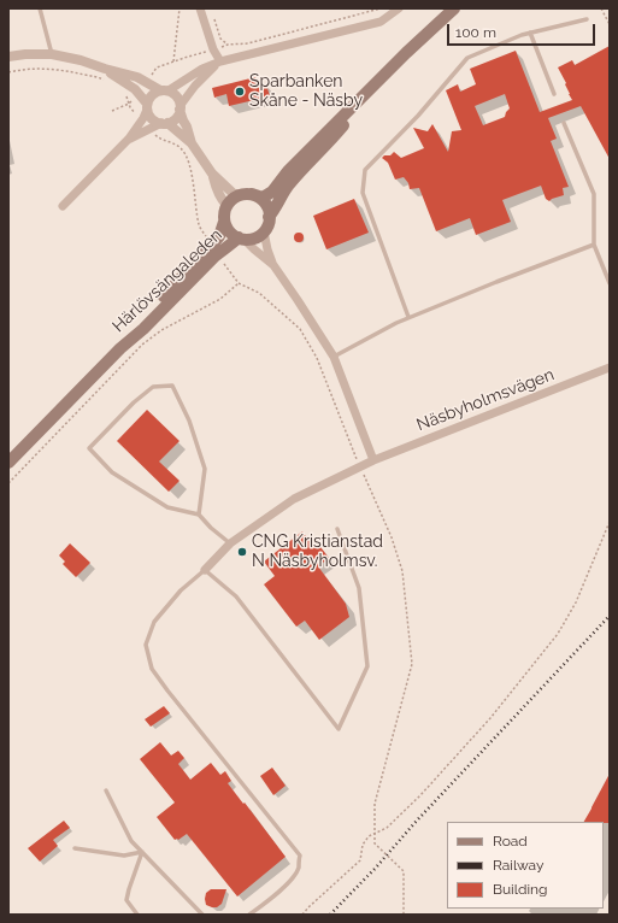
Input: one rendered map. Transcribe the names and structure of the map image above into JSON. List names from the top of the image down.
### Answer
{
  "streets": {
    "main road": ["Härlövsängaleden"],
    "street": ["Näsbyholmsvägen"]
  },
  "places": ["Sparbanken Skåne - Näsby", "CNG Kristianstad N Näsbyholmsv."],
  "legend": ["Road", "Railway", "Building"],
  "scale_bar": "100 m"
}
